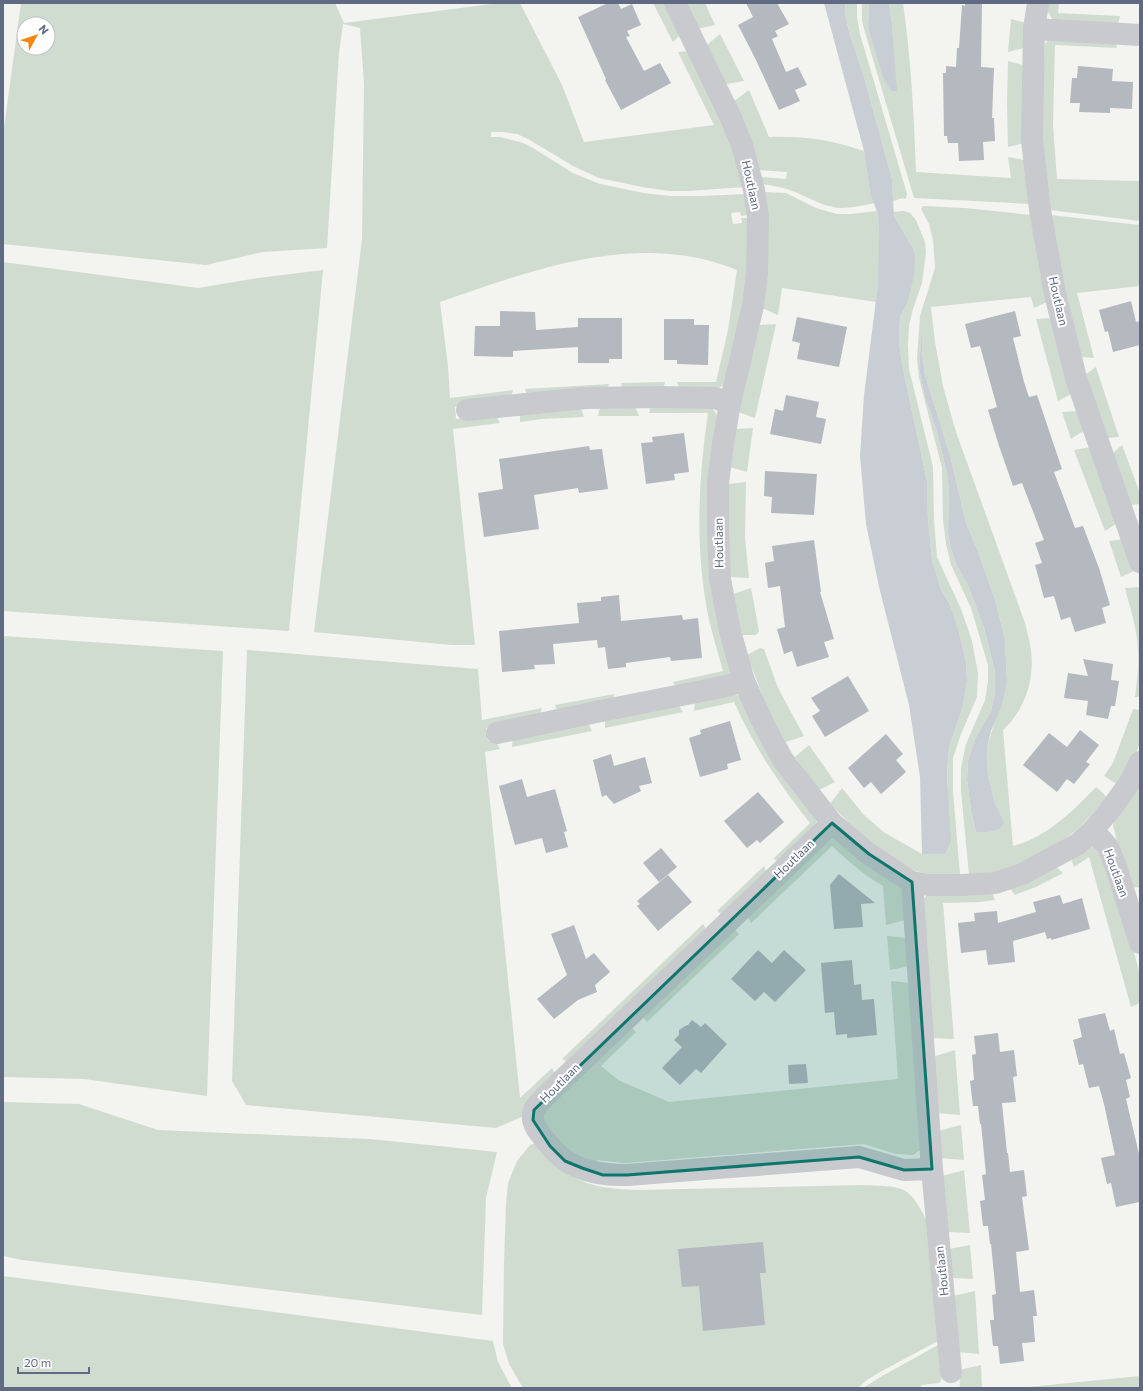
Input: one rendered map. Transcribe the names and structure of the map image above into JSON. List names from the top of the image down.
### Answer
{
  "streets": {
    "street": ["Houtlaan"]
  },
  "scale_bar": "20 m",
  "north": "top right"
}
